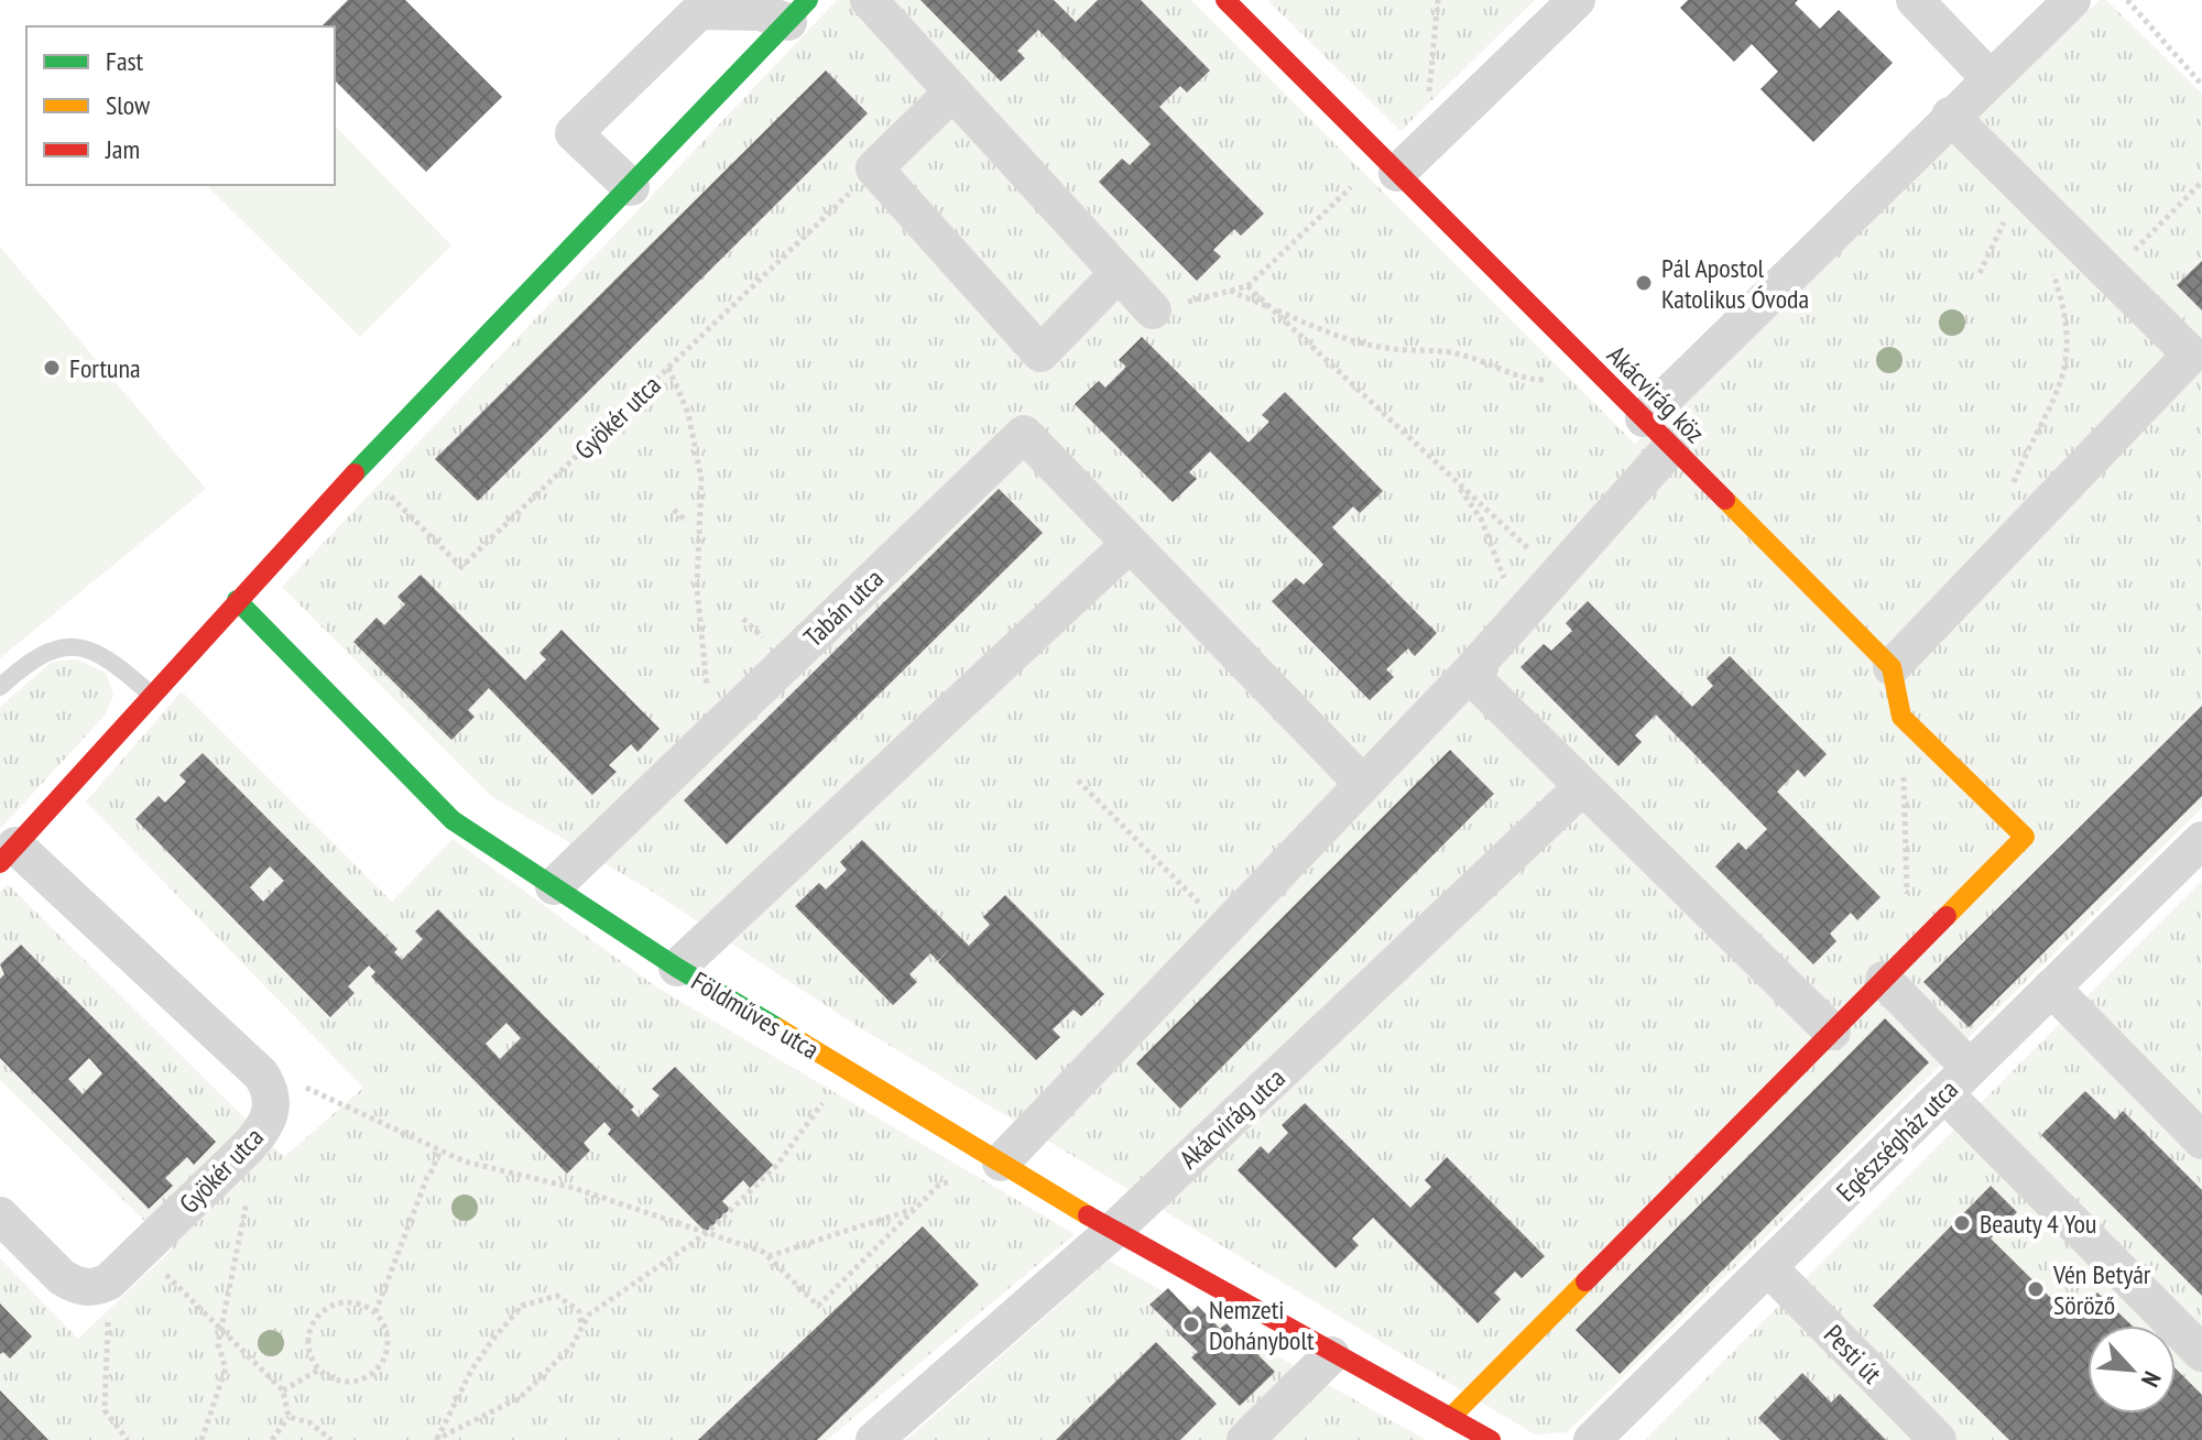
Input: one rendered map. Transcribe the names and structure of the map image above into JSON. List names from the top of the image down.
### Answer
{
  "streets": {
    "street": [
      "Akácvirág köz",
      "Gyökér utca",
      "Tabán utca",
      "Földműves utca",
      "Akácvirág utca",
      "Egészségház utca",
      "Pesti út"
    ]
  },
  "crossings": [
    ["Gyökér utca", "Földműves utca"],
    ["Tabán utca", "Földműves utca"],
    ["Földműves utca", "Akácvirág utca"],
    ["Egészségház utca", "Pesti út"]
  ],
  "places": [
    "Pál Apostol Katolikus Óvoda",
    "Fortuna",
    "Beauty 4 You",
    "Vén Betyár Söröző",
    "Nemzeti Dohánybolt"
  ],
  "legend": ["Fast", "Slow", "Jam"],
  "north": "bottom right"
}
